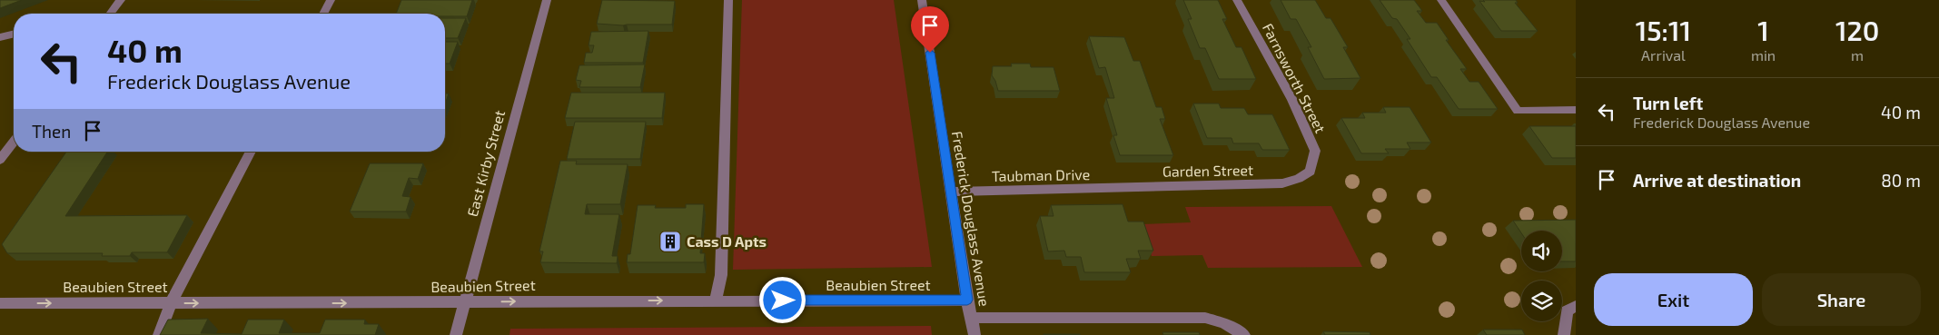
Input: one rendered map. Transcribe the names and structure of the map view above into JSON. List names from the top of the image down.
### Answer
{
  "streets": {
    "street": [
      "Farnsworth Street",
      "East Kirby Street",
      "Garden Street",
      "Taubman Drive",
      "Frederick Douglass Avenue",
      "Beaubien Street"
    ]
  },
  "crossings": [
    ["Farnsworth Street", "Garden Street"],
    ["East Kirby Street", "Beaubien Street"],
    ["Garden Street", "Taubman Drive"],
    ["Taubman Drive", "Frederick Douglass Avenue"],
    ["Frederick Douglass Avenue", "Beaubien Street"]
  ],
  "one_way": ["Beaubien Street"],
  "places": {
    "building": ["Cass D Apts"]
  },
  "page": {
    "eta": [
      "15:11",
      "Arrival",
      "1",
      "min",
      "120",
      "m"
    ],
    "turn": ["40 m", "Frederick Douglass Avenue"],
    "list": [
      {
        "name": "Turn left",
        "note": "Frederick Douglass Avenue",
        "value": "40 m"
      },
      {
        "name": "Arrive at destination",
        "value": "80 m"
      }
    ],
    "then": "Then",
    "buttons": ["Exit", "Share"]
  }
}
